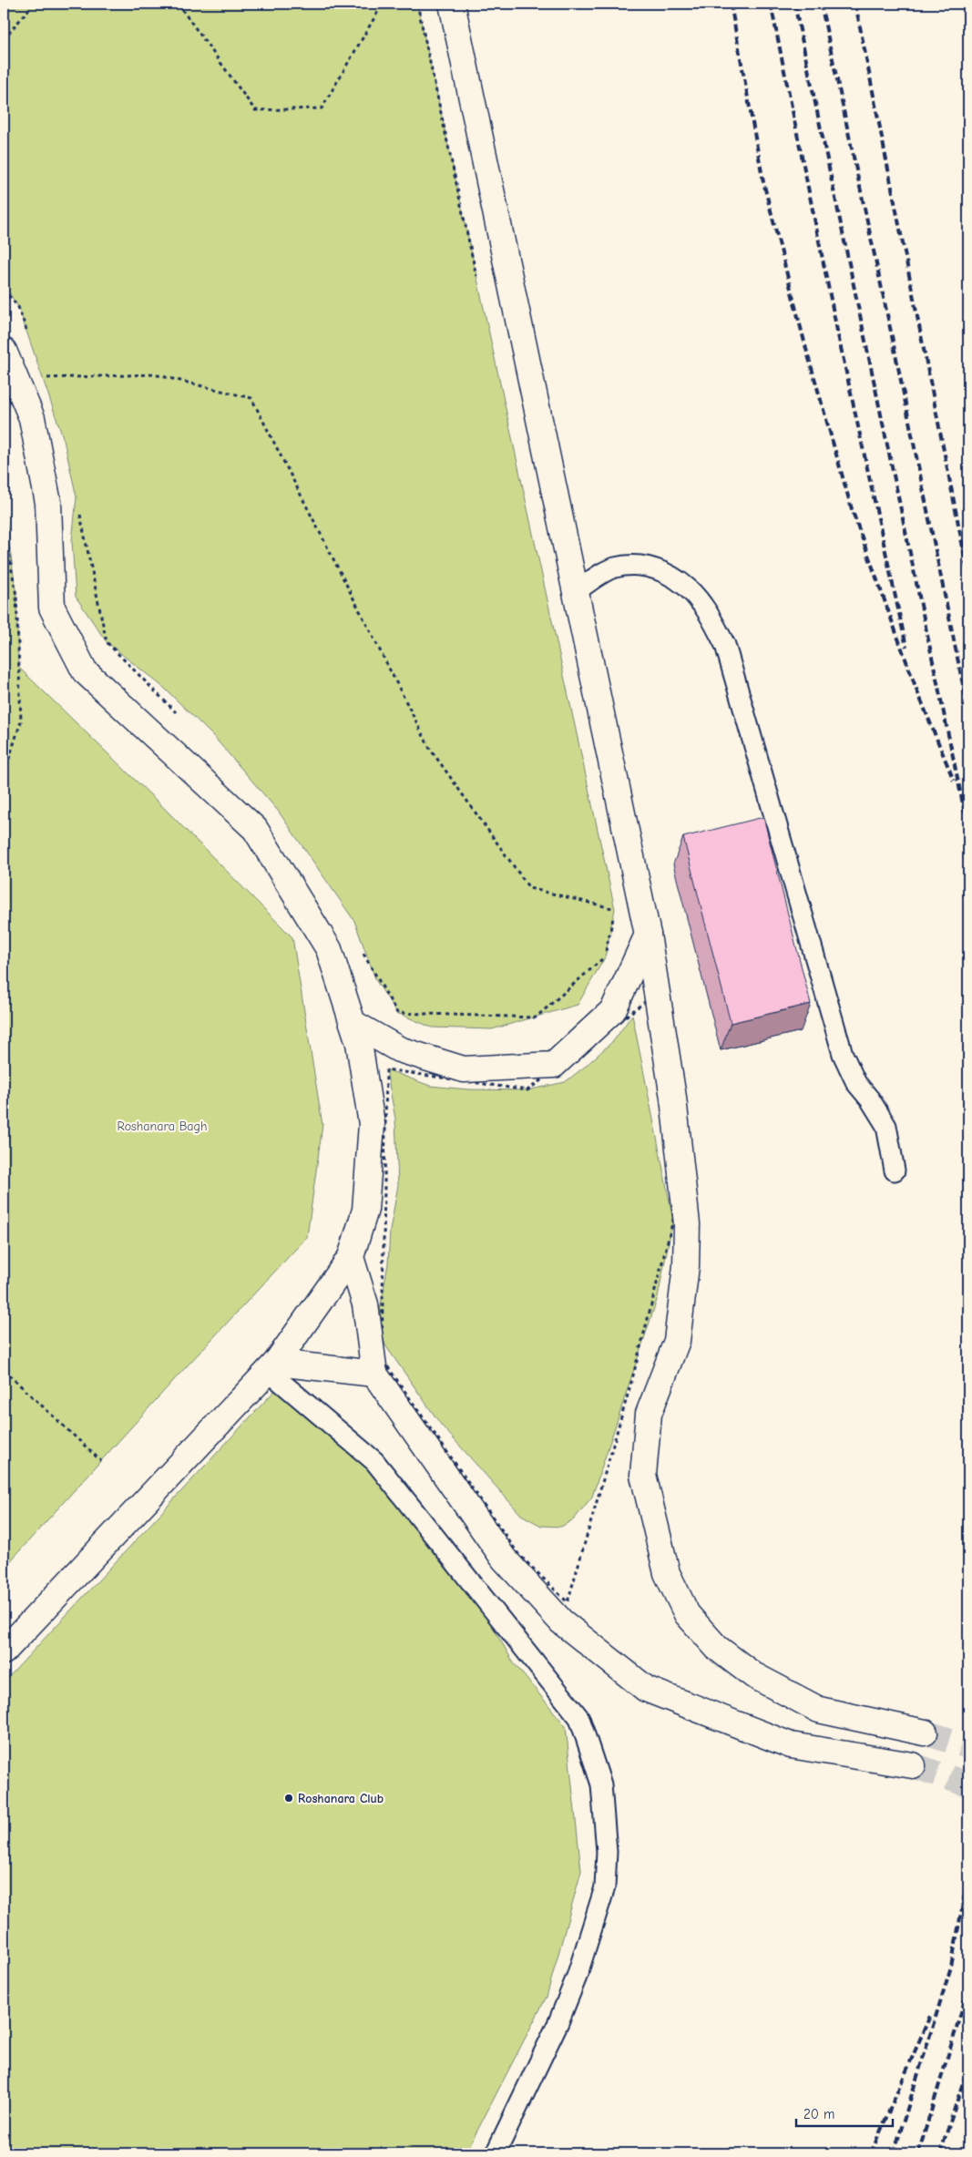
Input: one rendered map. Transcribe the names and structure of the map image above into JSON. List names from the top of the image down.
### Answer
{
  "parks": ["Roshanara Bagh"],
  "places": ["Roshanara Club"],
  "scale_bar": "20 m"
}
